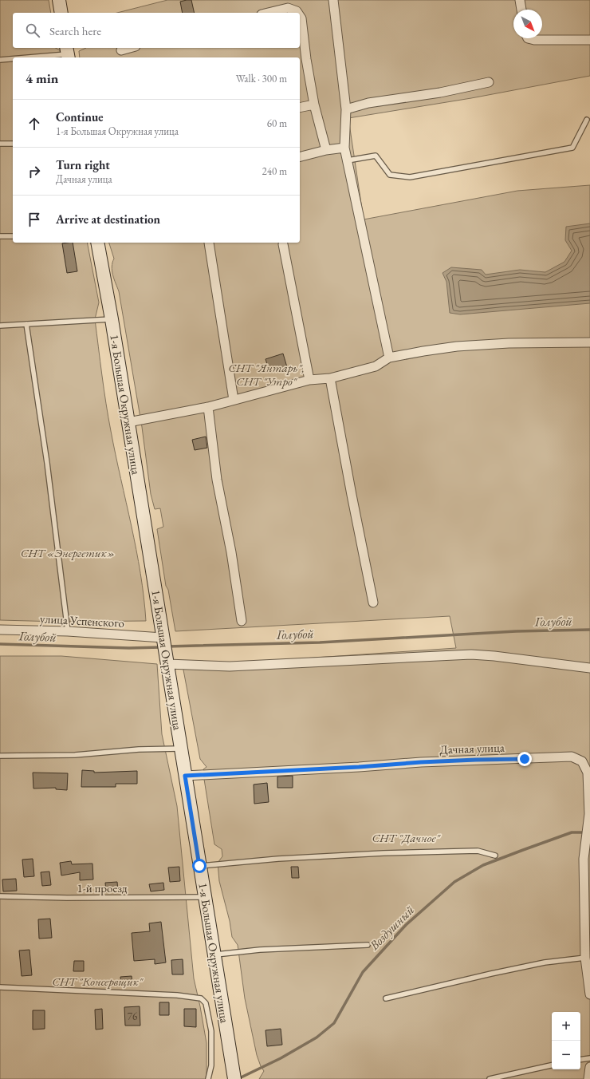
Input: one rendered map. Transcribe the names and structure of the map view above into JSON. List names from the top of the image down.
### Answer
{
  "streets": {
    "street": ["1-я Большая Окружная улица", "улица Успенского", "Дачная улица"],
    "lane": ["1-й проезд"]
  },
  "crossings": [
    ["1-я Большая Окружная улица", "улица Успенского"],
    ["1-я Большая Окружная улица", "Дачная улица"],
    ["1-я Большая Окружная улица", "1-й проезд"]
  ],
  "water": ["Голубой", "Воздушный"],
  "parks": [
    "СНТ \"Янтарь\", СНТ \"Утро\"",
    "СНТ «Энергетик»",
    "СНТ \"Дачное\"",
    "СНТ \"Консервщик\""
  ],
  "house_numbers": ["76"],
  "north": "bottom right",
  "page": {
    "search": "Search here",
    "heading": ["4 min", "Walk · 300 m"],
    "list": [
      ["Continue", "1-я Большая Окружная улица", "60 m"],
      ["Turn right", "Дачная улица", "240 m"],
      "Arrive at destination"
    ],
    "map_buttons": ["+", "−"]
  }
}
